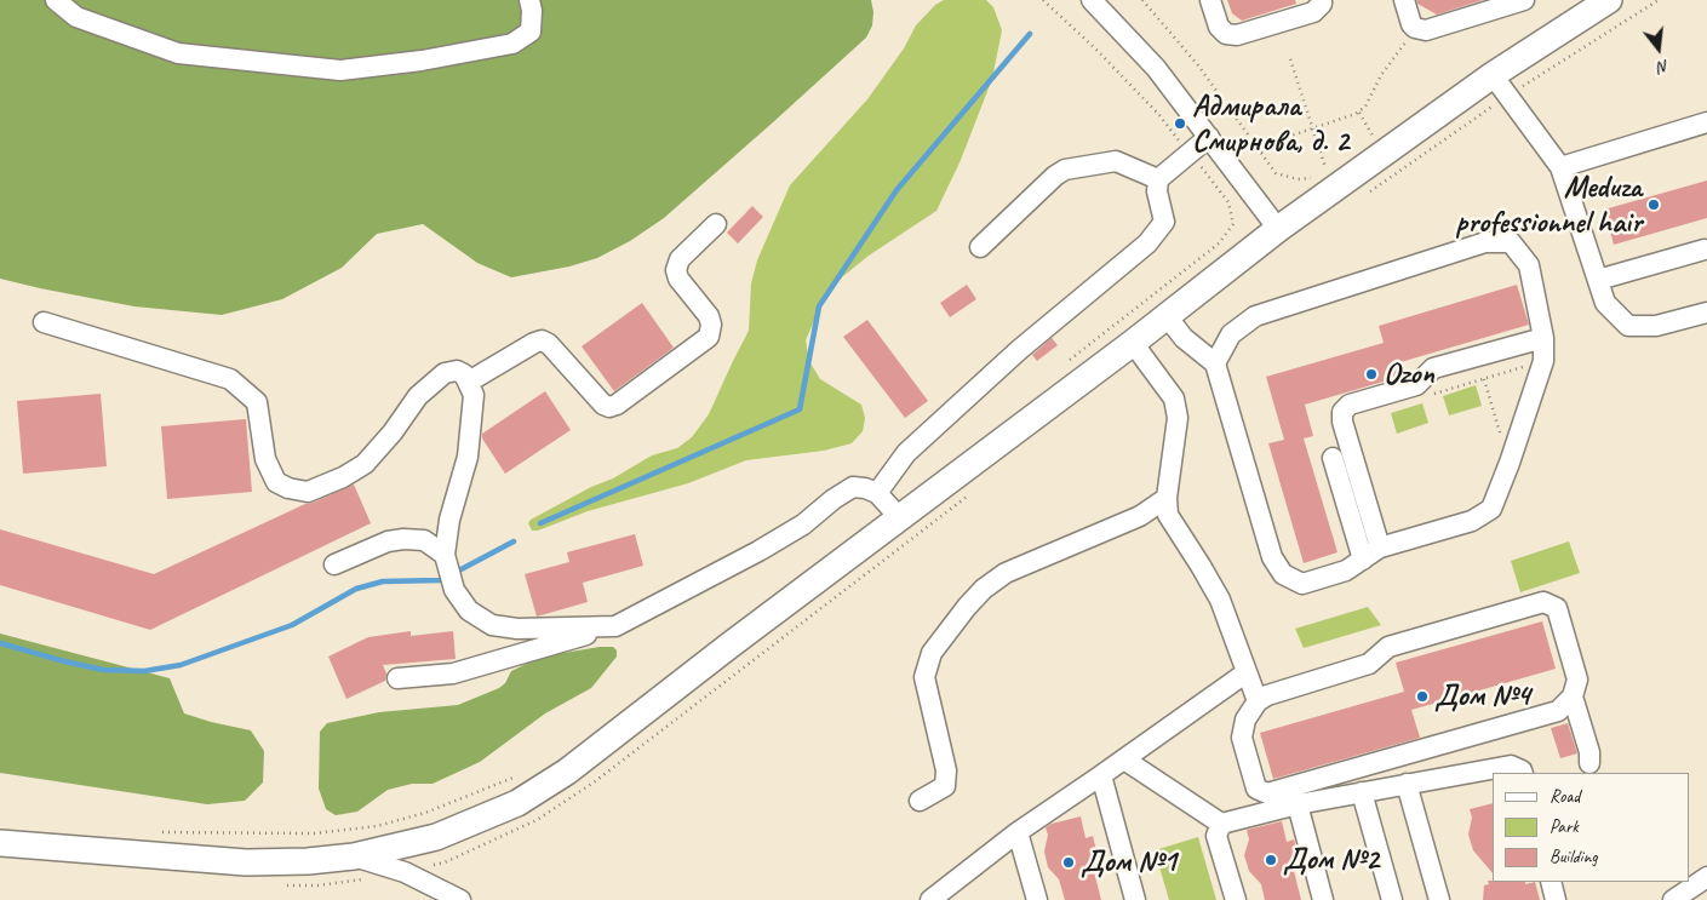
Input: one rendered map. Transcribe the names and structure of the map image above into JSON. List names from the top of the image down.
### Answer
{
  "places": [
    "Адмирала Смирнова, д. 2",
    "Meduza professionnel hair",
    "Ozon",
    "Дом №4",
    "Дом №2",
    "Дом №1"
  ],
  "legend": ["Road", "Park", "Building"],
  "north": "bottom"
}
